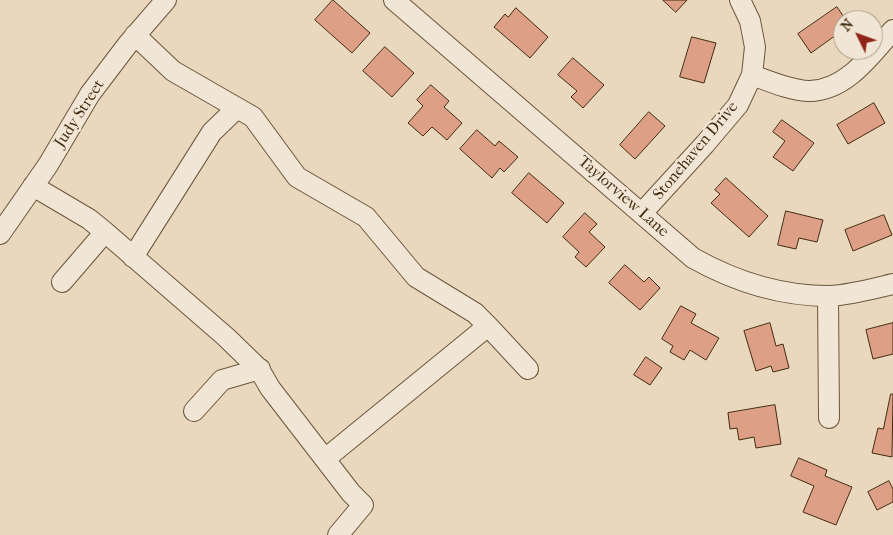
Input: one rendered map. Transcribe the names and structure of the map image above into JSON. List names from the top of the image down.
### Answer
{
  "streets": {
    "street": ["Judy Street", "Stonehaven Drive", "Taylorview Lane"]
  },
  "crossings": [
    ["Stonehaven Drive", "Taylorview Lane"]
  ],
  "north": "top left"
}
